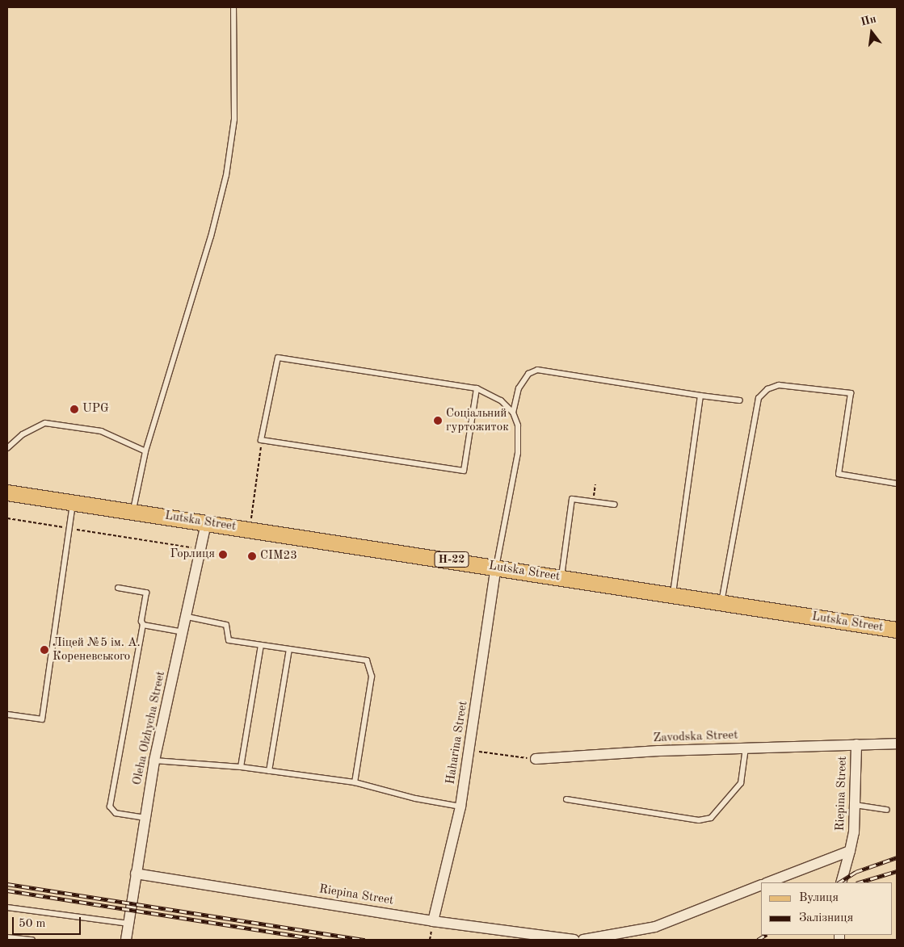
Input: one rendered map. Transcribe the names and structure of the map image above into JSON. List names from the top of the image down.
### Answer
{
  "streets": {
    "main road": ["Lutska Street", "Н-22"],
    "street": [
      "Oleha Olzhycha Street",
      "Zavodska Street",
      "Haharina Street",
      "Riepina Street"
    ]
  },
  "crossings": [
    ["Lutska Street", "Oleha Olzhycha Street"],
    ["Lutska Street", "Haharina Street"],
    ["Oleha Olzhycha Street", "Riepina Street"],
    ["Zavodska Street", "Riepina Street"],
    ["Haharina Street", "Riepina Street"]
  ],
  "places": [
    "UPG",
    "Соціальний гуртожиток",
    "Горлиця",
    "СІМ23",
    "Ліцей №5 ім. А. Кореневського"
  ],
  "legend": ["Вулиця", "Залізниця"],
  "scale_bar": "50 m",
  "north": "top"
}
